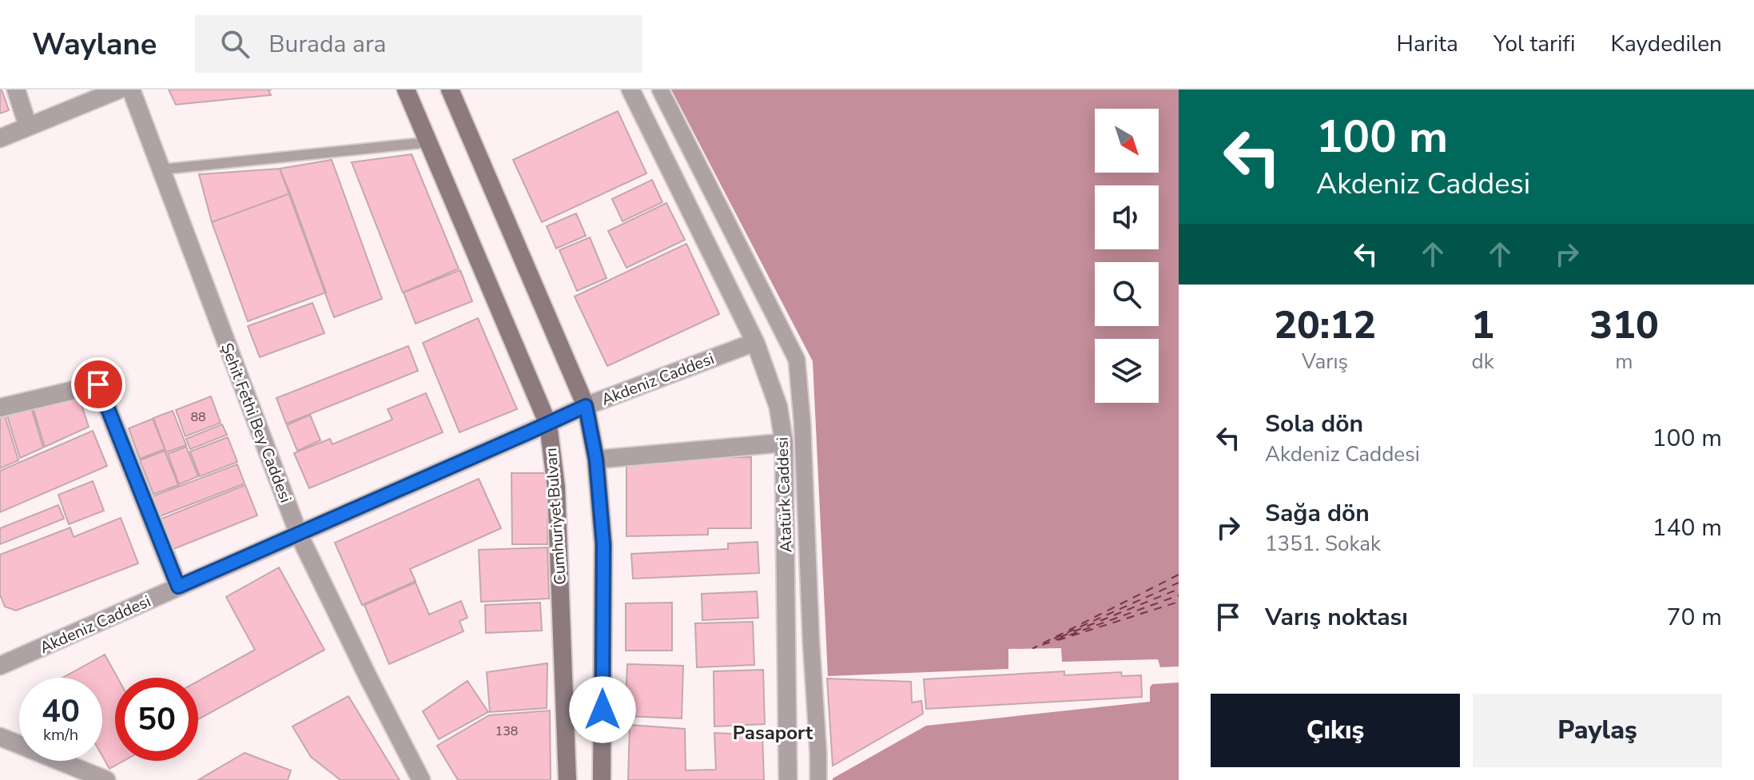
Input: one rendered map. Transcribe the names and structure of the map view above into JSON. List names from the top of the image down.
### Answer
{
  "streets": {
    "main road": ["Cumhuriyet Bulvarı"],
    "street": ["Akdeniz Caddesi", "Şehit Fethi Bey Caddesi", "Atatürk Caddesi"]
  },
  "crossings": [
    ["Akdeniz Caddesi", "Şehit Fethi Bey Caddesi"],
    ["Akdeniz Caddesi", "Atatürk Caddesi"],
    ["Akdeniz Caddesi", "Cumhuriyet Bulvarı"]
  ],
  "districts": ["Pasaport"],
  "house_numbers": ["88", "138"],
  "north": "bottom right",
  "page": {
    "header": "Waylane",
    "search": "Burada ara",
    "nav": ["Harita", "Yol tarifi", "Kaydedilen"],
    "turn": ["100 m", "Akdeniz Caddesi"],
    "eta": [
      "20:12",
      "Varış",
      "1",
      "dk",
      "310",
      "m"
    ],
    "list": [
      {
        "name": "Sola dön",
        "note": "Akdeniz Caddesi",
        "value": "100 m"
      },
      {
        "name": "Sağa dön",
        "note": "1351. Sokak",
        "value": "140 m"
      },
      {
        "name": "Varış noktası",
        "value": "70 m"
      }
    ],
    "speed": "40 km/h",
    "limit": "50",
    "buttons": ["Çıkış", "Paylaş"]
  }
}
